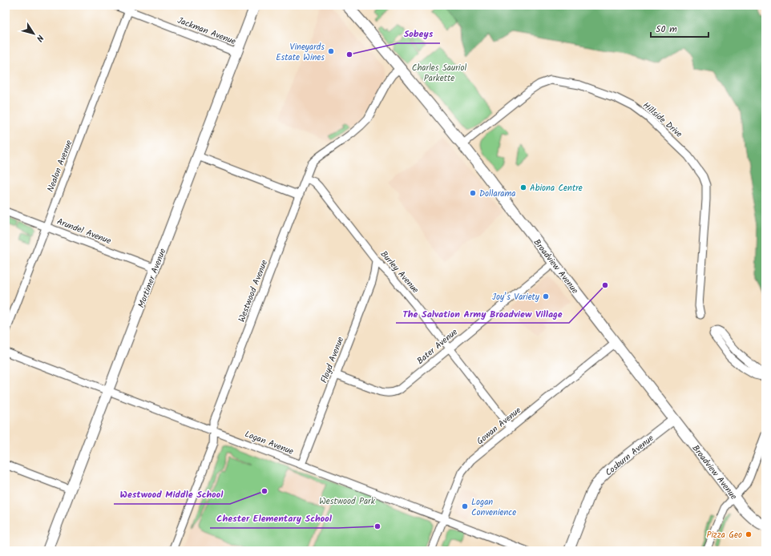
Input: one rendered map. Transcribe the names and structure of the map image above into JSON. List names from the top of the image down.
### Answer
{
  "streets": {
    "main road": ["Broadview Avenue"],
    "street": [
      "Jackman Avenue",
      "Hillside Drive",
      "Nealon Avenue",
      "Arundel Avenue",
      "Burley Avenue",
      "Mortimer Avenue",
      "Westwood Avenue",
      "Bater Avenue",
      "Floyd Avenue",
      "Gowan Avenue",
      "Logan Avenue",
      "Cosburn Avenue"
    ]
  },
  "crossings": [
    ["Jackman Avenue", "Nealon Avenue"],
    ["Jackman Avenue", "Mortimer Avenue"],
    ["Hillside Drive", "Broadview Avenue"],
    ["Nealon Avenue", "Arundel Avenue"],
    ["Arundel Avenue", "Mortimer Avenue"],
    ["Broadview Avenue", "Westwood Avenue"],
    ["Broadview Avenue", "Bater Avenue"],
    ["Broadview Avenue", "Gowan Avenue"],
    ["Broadview Avenue", "Cosburn Avenue"],
    ["Burley Avenue", "Westwood Avenue"],
    ["Burley Avenue", "Bater Avenue"],
    ["Burley Avenue", "Floyd Avenue"],
    ["Burley Avenue", "Gowan Avenue"],
    ["Mortimer Avenue", "Logan Avenue"],
    ["Westwood Avenue", "Logan Avenue"],
    ["Bater Avenue", "Floyd Avenue"],
    ["Floyd Avenue", "Logan Avenue"],
    ["Gowan Avenue", "Logan Avenue"]
  ],
  "parks": ["Charles Sauriol Parkette", "Westwood Park"],
  "places": [
    "Vineyards Estate Wines",
    "Sobeys",
    "Abiona Centre",
    "Dollarama",
    "The Salvation Army Broadview Village",
    "Joy’s Variety",
    "Westwood Middle School",
    "Logan Convenience",
    "Chester Elementary School",
    "Pizza Geo"
  ],
  "scale_bar": "50 m",
  "north": "bottom right"
}
